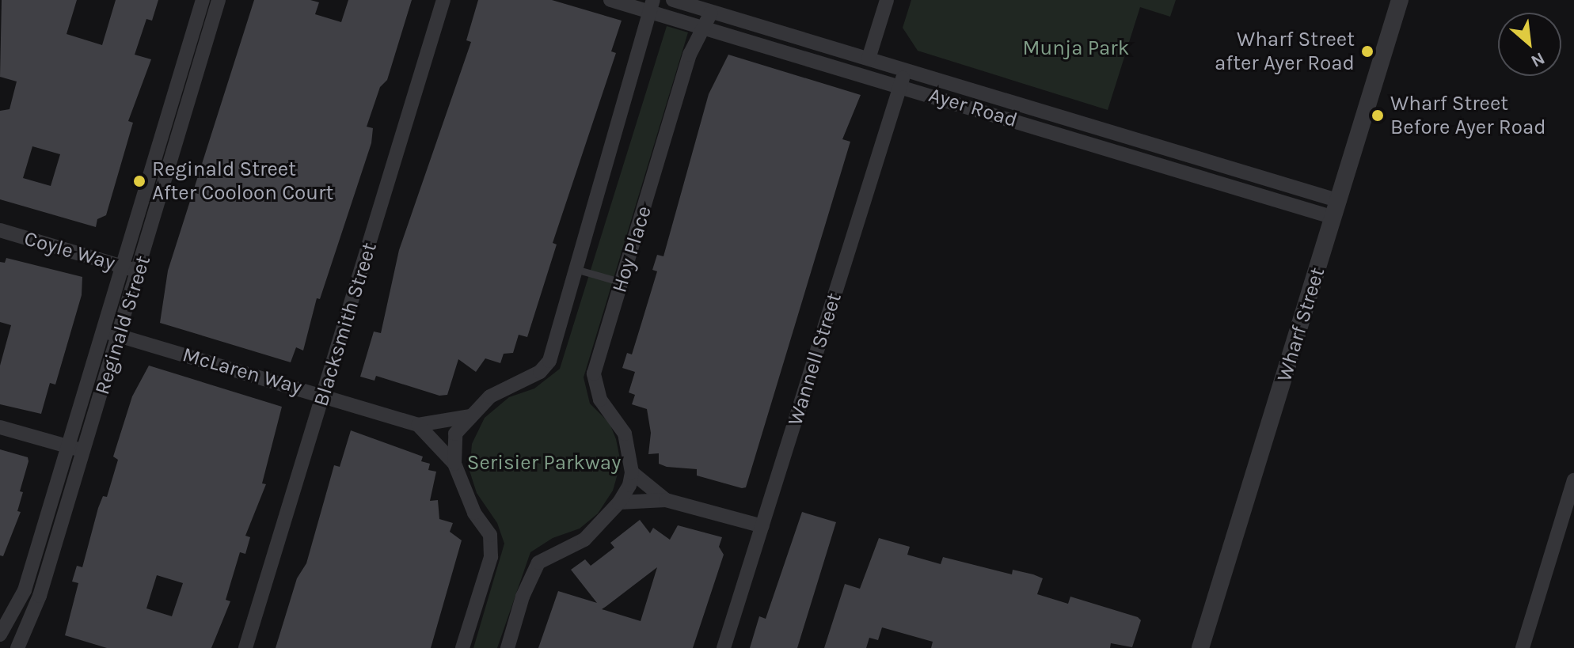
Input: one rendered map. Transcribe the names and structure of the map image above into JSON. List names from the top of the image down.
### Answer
{
  "streets": {
    "street": [
      "Ayer Road",
      "Hoy Place",
      "Coyle Way",
      "Blacksmith Street",
      "Wharf Street",
      "Reginald Street",
      "Wannell Street",
      "McLaren Way"
    ]
  },
  "crossings": [
    ["Ayer Road", "Hoy Place"],
    ["Ayer Road", "Wharf Street"],
    ["Ayer Road", "Wannell Street"],
    ["Coyle Way", "Reginald Street"],
    ["Blacksmith Street", "McLaren Way"],
    ["Reginald Street", "McLaren Way"]
  ],
  "parks": ["Munja Park", "Serisier Parkway"],
  "places": ["Wharf Street after Ayer Road", "Wharf Street Before Ayer Road", "Reginald Street After Cooloon Court"],
  "north": "bottom right"
}
